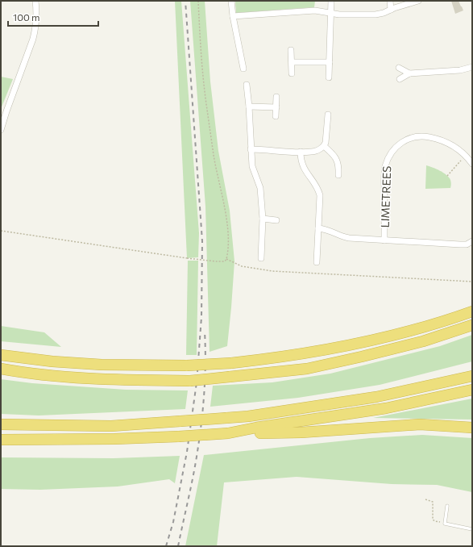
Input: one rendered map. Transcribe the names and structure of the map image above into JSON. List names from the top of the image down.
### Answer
{
  "streets": {
    "street": ["LIMETREES"]
  },
  "scale_bar": "100 m"
}
